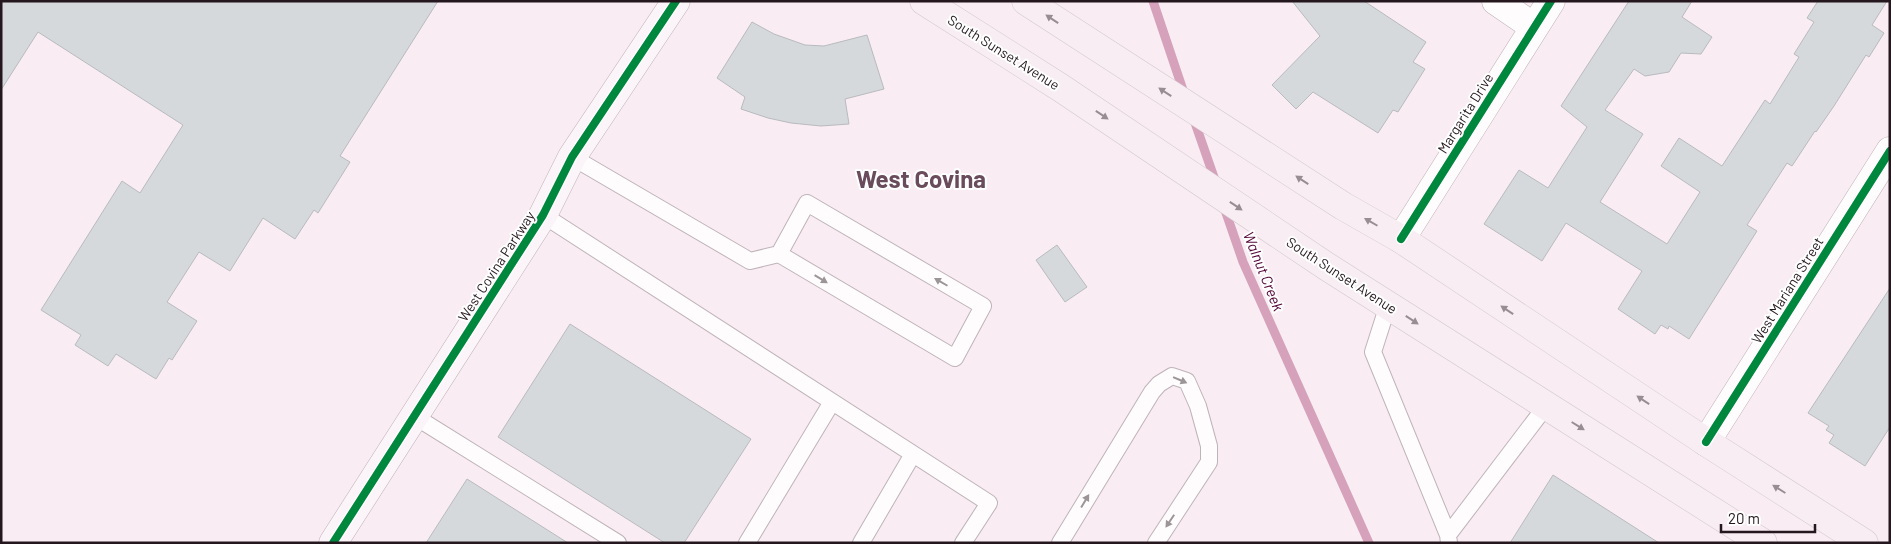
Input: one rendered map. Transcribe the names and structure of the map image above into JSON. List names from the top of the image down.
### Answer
{
  "streets": {
    "main road": ["South Sunset Avenue"],
    "street": ["Margarita Drive", "West Covina Parkway", "West Mariana Street"]
  },
  "districts": ["West Covina"],
  "water": ["Walnut Creek"],
  "scale_bar": "20 m"
}
